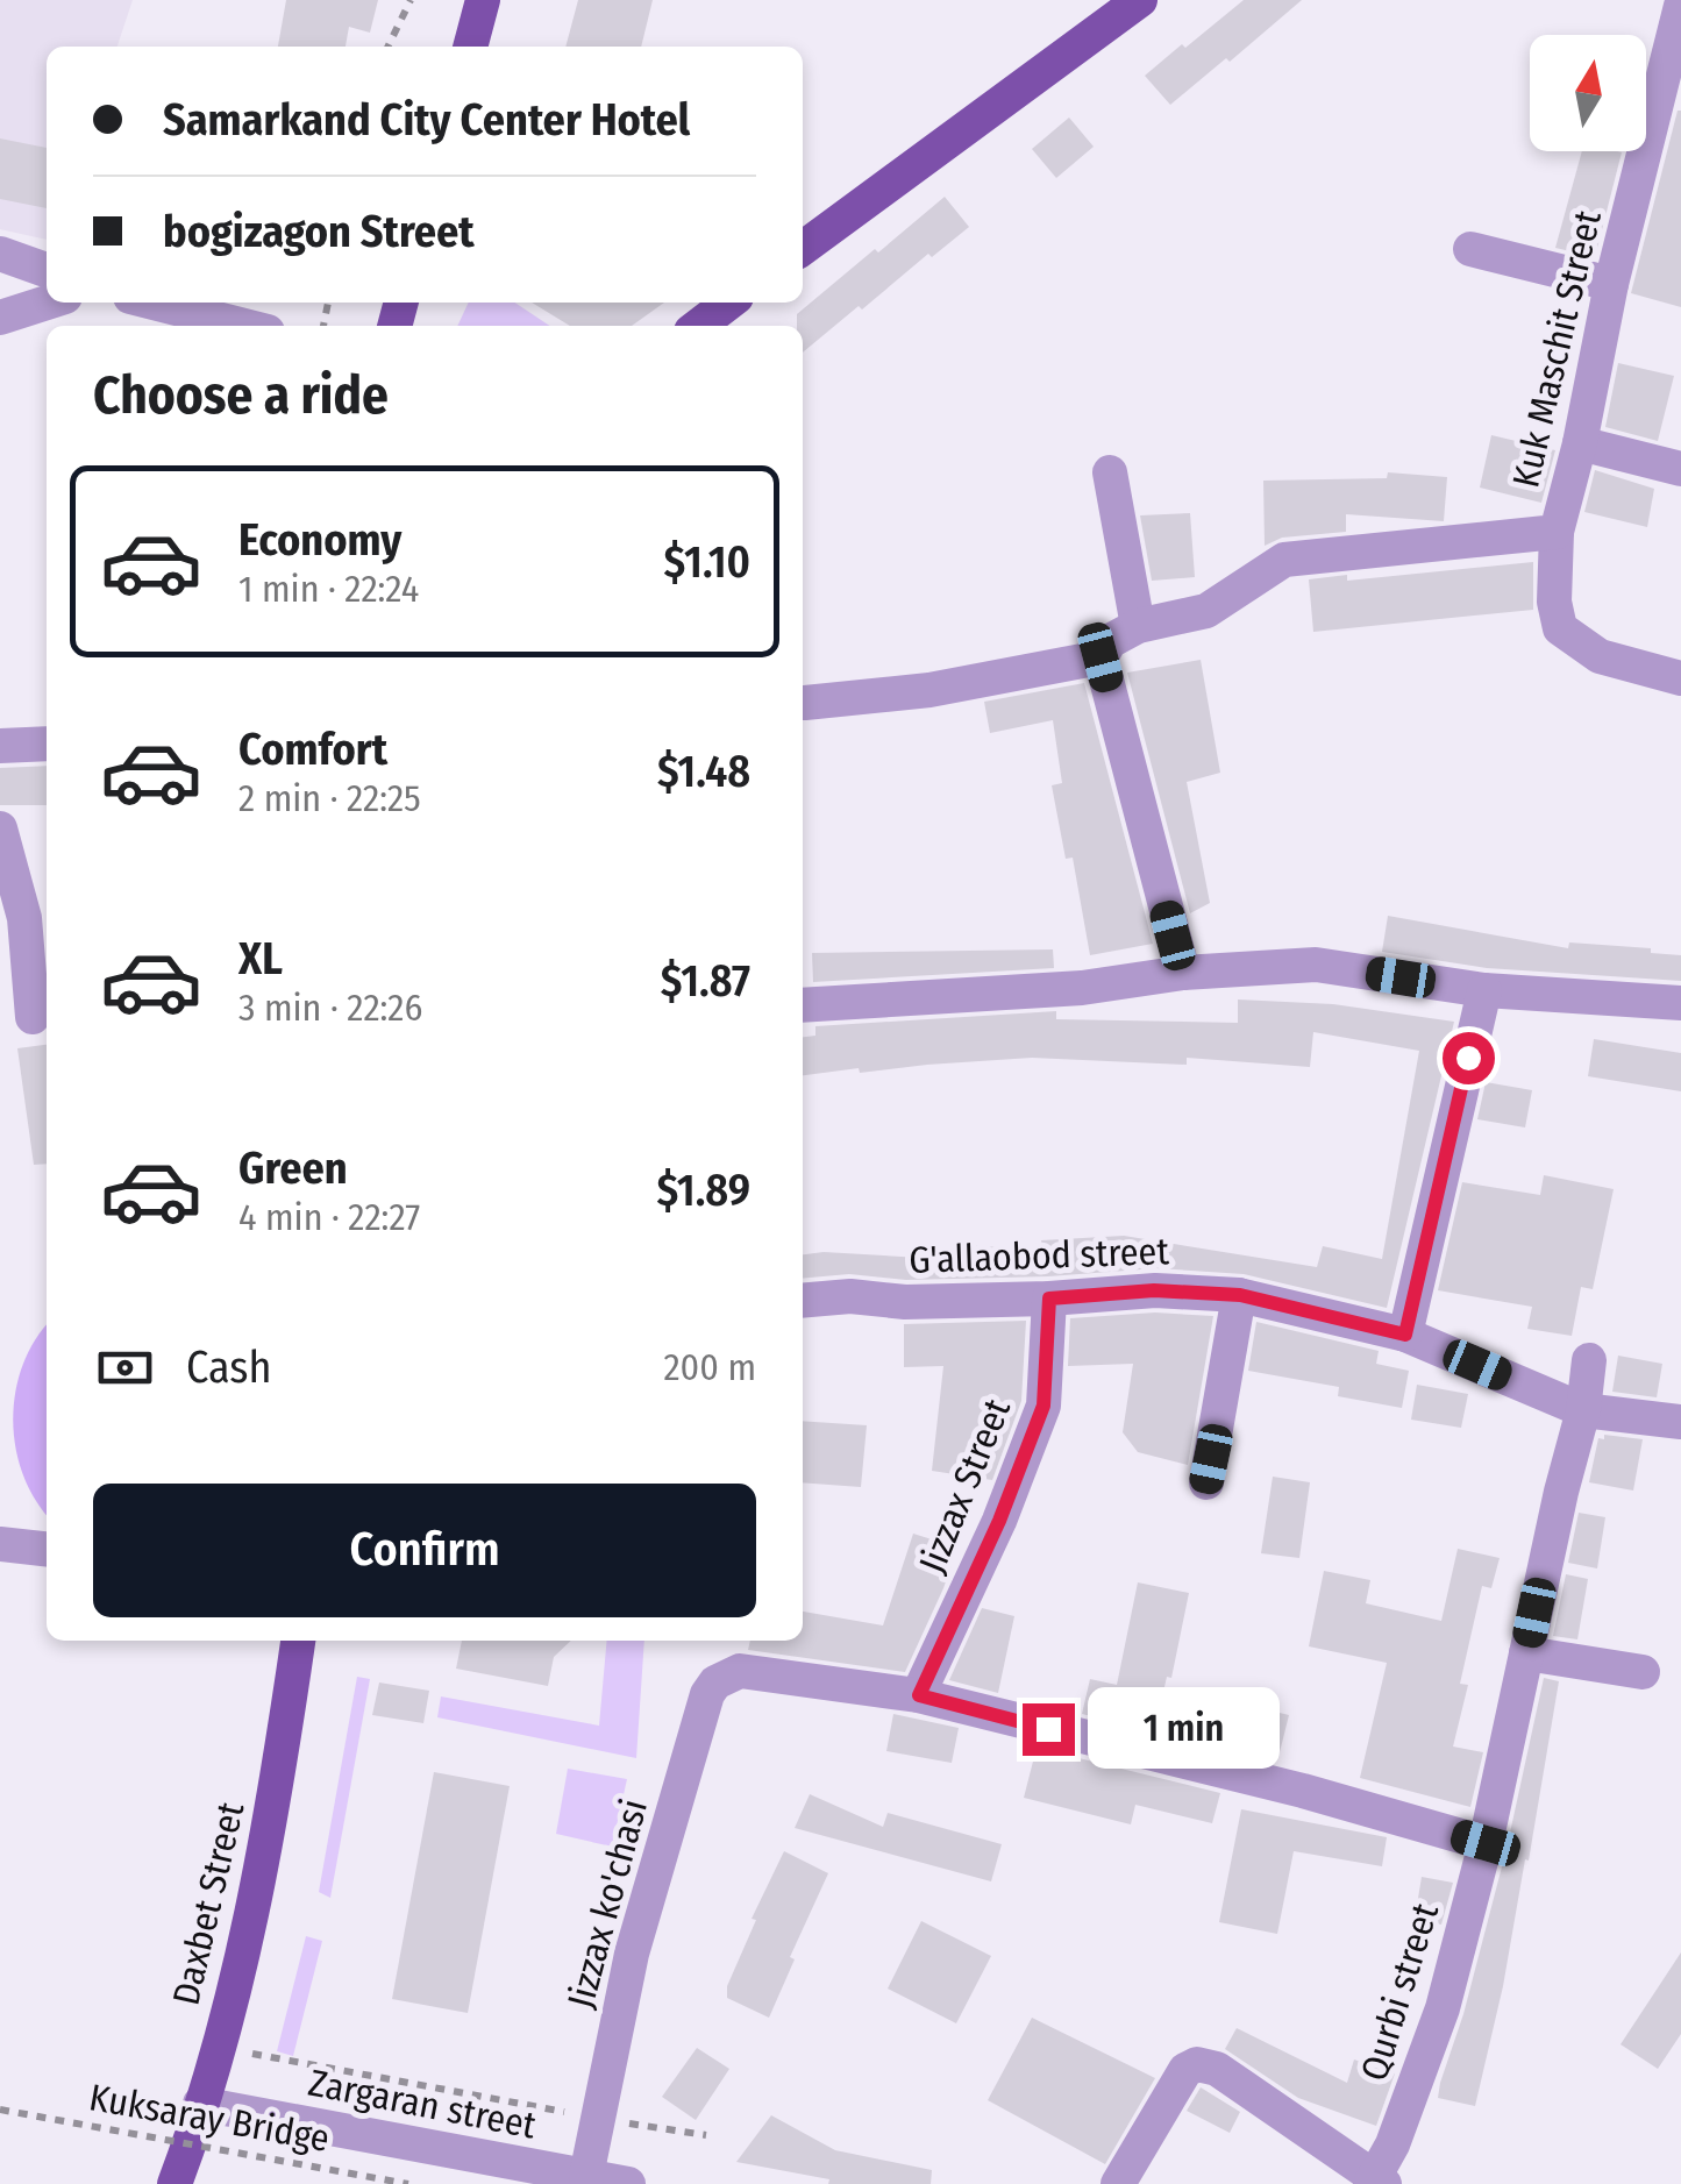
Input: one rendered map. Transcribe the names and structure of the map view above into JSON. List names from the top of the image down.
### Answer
{
  "streets": {
    "main road": ["Daxbet Street"],
    "street": [
      "Kuk Maschit Street",
      "G'allaobod street",
      "Jizzax Street",
      "Jizzax ko'chasi",
      "Qurbi street",
      "Zargaran street"
    ],
    "path": ["Kuksaray Bridge"]
  },
  "crossings": [
    ["G'allaobod street", "Jizzax Street"],
    ["G'allaobod street", "Qurbi street"],
    ["Jizzax Street", "Jizzax ko'chasi"],
    ["Daxbet Street", "Zargaran street"],
    ["Jizzax ko'chasi", "Zargaran street"]
  ],
  "north": "top",
  "page": {
    "banner": ["Samarkand City Center Hotel", "bogizagon Street"],
    "heading": "Choose a ride",
    "list": [
      {
        "name": "Economy",
        "note": "1 min · 22:24",
        "value": "$1.10"
      },
      {
        "name": "Comfort",
        "note": "2 min · 22:25",
        "value": "$1.48"
      },
      {
        "name": "XL",
        "note": "3 min · 22:26",
        "value": "$1.87"
      },
      {
        "name": "Green",
        "note": "4 min · 22:27",
        "value": "$1.89"
      }
    ],
    "pay": ["Cash", "200 m"],
    "buttons": "Confirm",
    "bubble": "1 min"
  }
}
